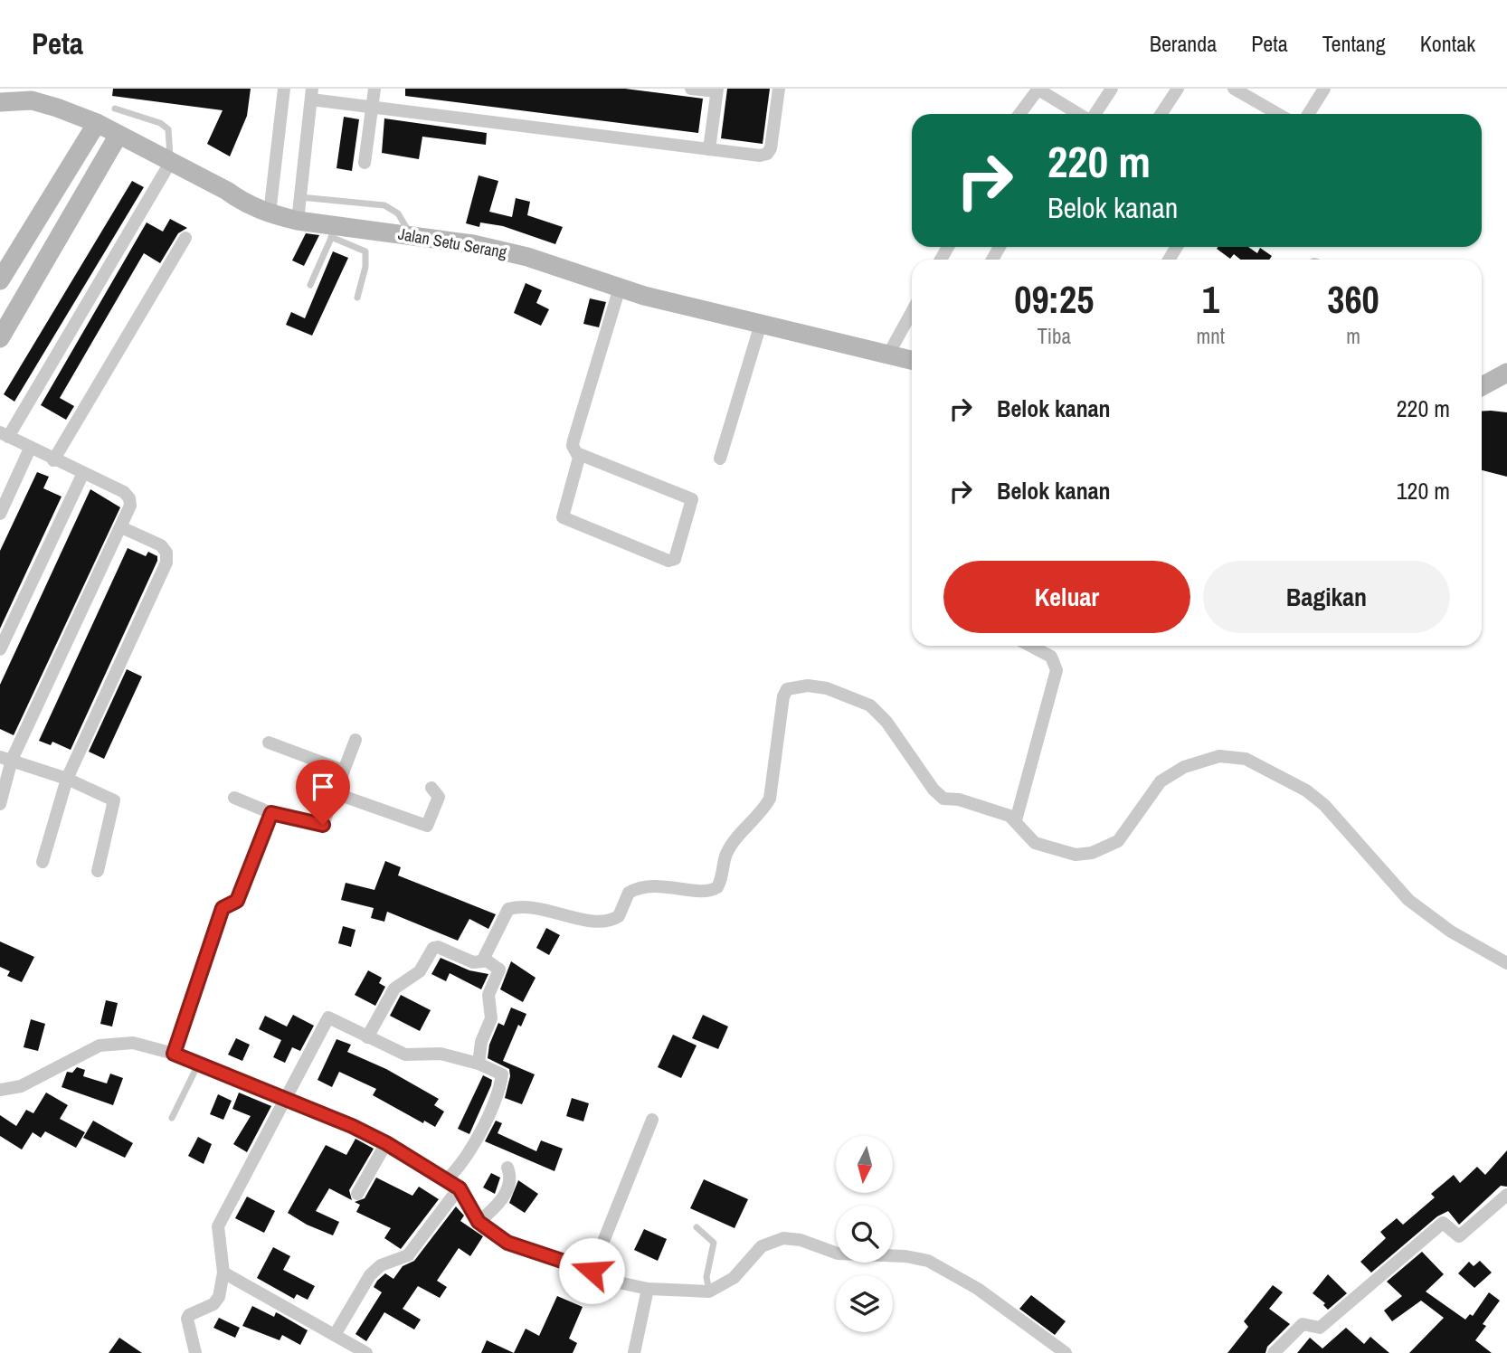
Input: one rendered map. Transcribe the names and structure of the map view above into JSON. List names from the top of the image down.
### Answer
{
  "streets": {
    "street": ["Jalan Setu Serang"]
  },
  "north": "bottom",
  "page": {
    "header": "Peta",
    "nav": [
      "Beranda",
      "Peta",
      "Tentang",
      "Kontak"
    ],
    "turn": ["220 m", "Belok kanan"],
    "eta": [
      "09:25",
      "Tiba",
      "1",
      "mnt",
      "360",
      "m"
    ],
    "list": [
      {
        "name": "Belok kanan",
        "value": "220 m"
      },
      {
        "name": "Belok kanan",
        "value": "120 m"
      }
    ],
    "buttons": ["Keluar", "Bagikan"]
  }
}
